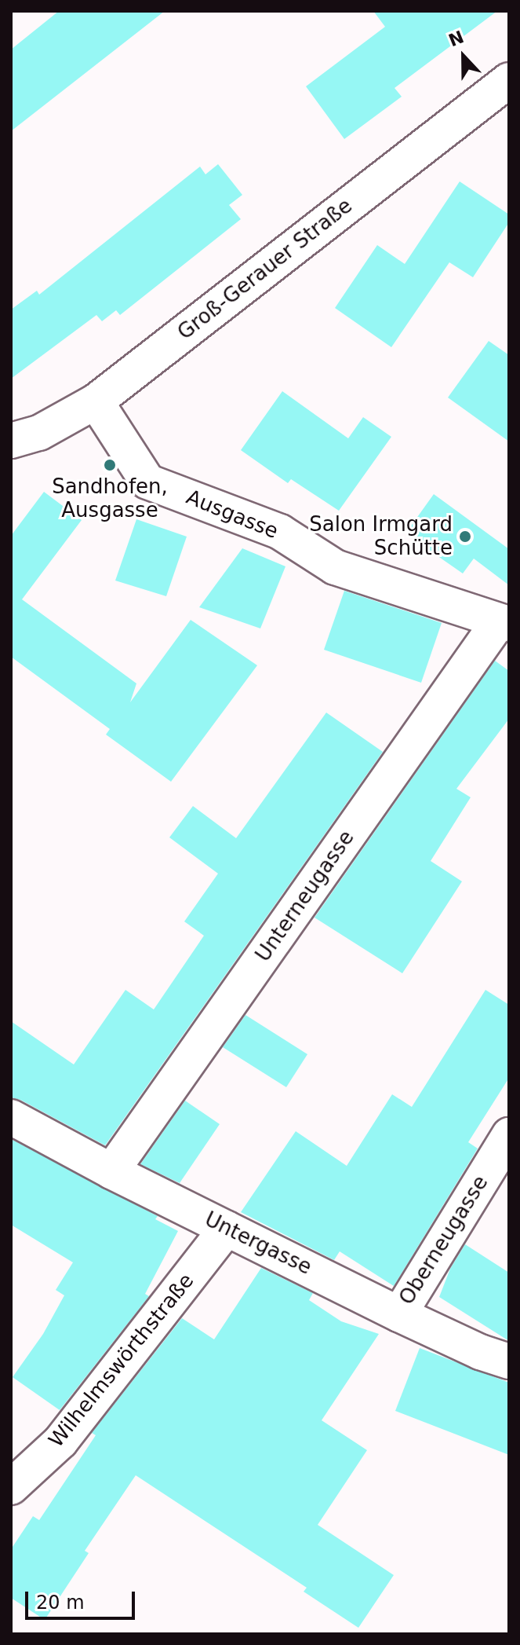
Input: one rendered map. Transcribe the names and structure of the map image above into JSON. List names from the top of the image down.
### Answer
{
  "streets": {
    "street": [
      "Groß-Gerauer Straße",
      "Ausgasse",
      "Unterneugasse",
      "Oberneugasse",
      "Untergasse",
      "Wilhelmswörthstraße"
    ]
  },
  "crossings": [
    ["Groß-Gerauer Straße", "Ausgasse"],
    ["Ausgasse", "Unterneugasse"],
    ["Unterneugasse", "Untergasse"],
    ["Oberneugasse", "Untergasse"],
    ["Untergasse", "Wilhelmswörthstraße"]
  ],
  "places": ["Sandhofen, Ausgasse", "Salon Irmgard Schütte"],
  "scale_bar": "20 m",
  "north": "top"
}
